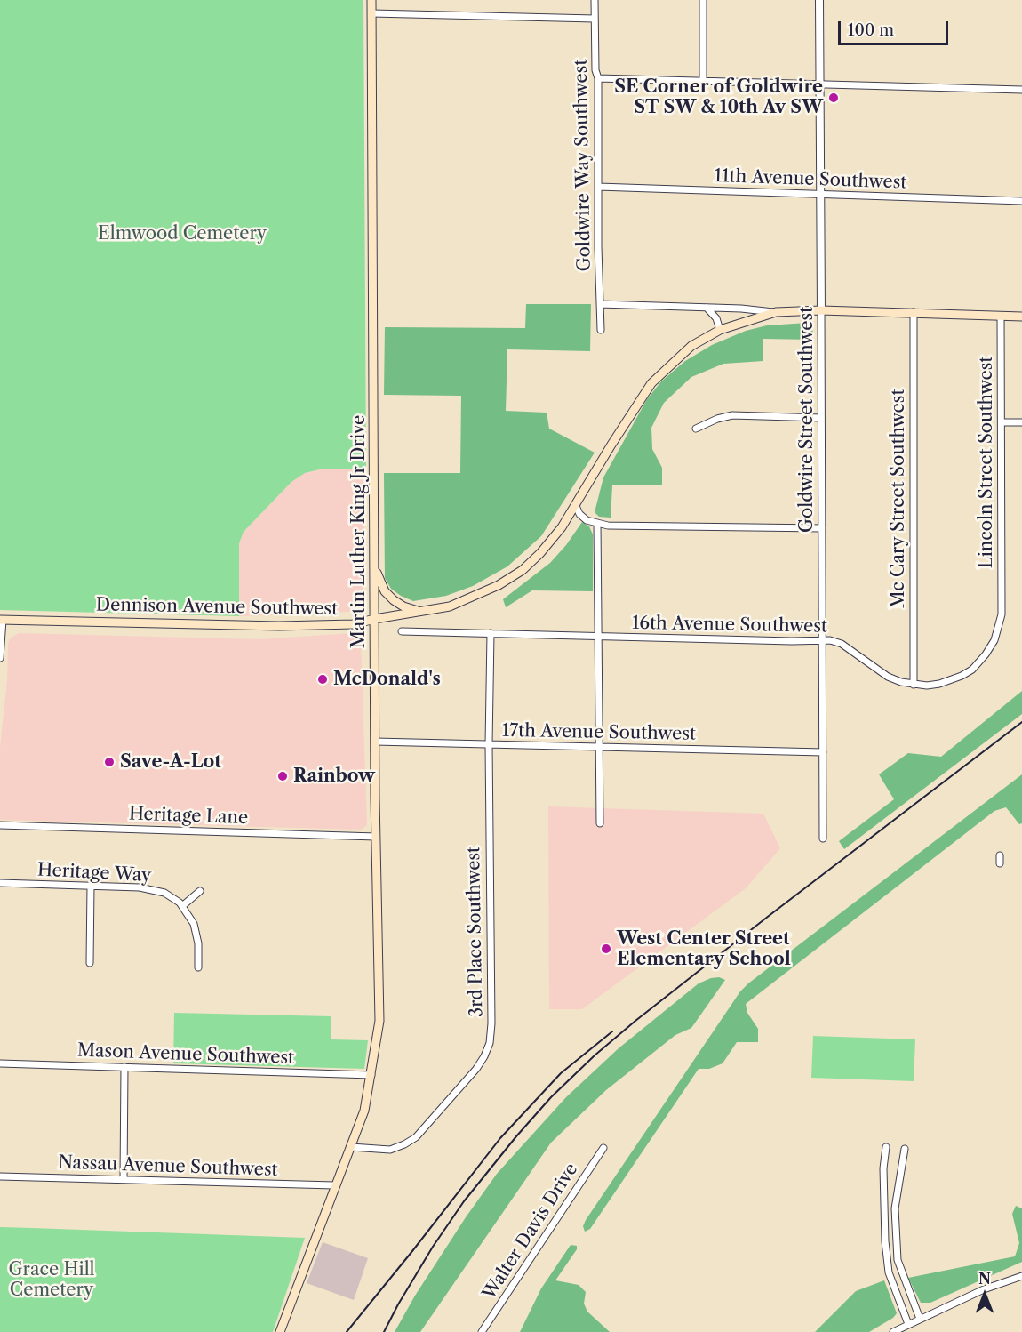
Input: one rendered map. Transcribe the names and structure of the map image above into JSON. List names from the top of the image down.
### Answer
{
  "streets": {
    "main road": ["Martin Luther King Jr Drive", "Dennison Avenue Southwest"],
    "street": [
      "Goldwire Way Southwest",
      "11th Avenue Southwest",
      "Goldwire Street Southwest",
      "Lincoln Street Southwest",
      "Mc Cary Street Southwest",
      "16th Avenue Southwest",
      "17th Avenue Southwest",
      "Heritage Lane",
      "Heritage Way",
      "3rd Place Southwest",
      "Mason Avenue Southwest",
      "Nassau Avenue Southwest",
      "Walter Davis Drive"
    ]
  },
  "crossings": [
    ["Goldwire Way Southwest", "11th Avenue Southwest"],
    ["11th Avenue Southwest", "Goldwire Street Southwest"],
    ["Goldwire Street Southwest", "Dennison Avenue Southwest"],
    ["Goldwire Street Southwest", "16th Avenue Southwest"],
    ["Goldwire Street Southwest", "17th Avenue Southwest"],
    ["Lincoln Street Southwest", "Dennison Avenue Southwest"],
    ["Lincoln Street Southwest", "16th Avenue Southwest"],
    ["Mc Cary Street Southwest", "Dennison Avenue Southwest"],
    ["Mc Cary Street Southwest", "16th Avenue Southwest"],
    ["Martin Luther King Jr Drive", "Dennison Avenue Southwest"],
    ["Martin Luther King Jr Drive", "17th Avenue Southwest"],
    ["Martin Luther King Jr Drive", "Heritage Lane"],
    ["Martin Luther King Jr Drive", "3rd Place Southwest"],
    ["Martin Luther King Jr Drive", "Mason Avenue Southwest"],
    ["Martin Luther King Jr Drive", "Nassau Avenue Southwest"],
    ["16th Avenue Southwest", "3rd Place Southwest"],
    ["17th Avenue Southwest", "3rd Place Southwest"]
  ],
  "parks": ["Elmwood Cemetery", "Grace Hill Cemetery"],
  "places": [
    "SE Corner of Goldwire ST SW & 10th Av SW",
    "McDonald's",
    "Save-A-Lot",
    "Rainbow",
    "West Center Street Elementary School"
  ],
  "scale_bar": "100 m",
  "north": "top"
}
